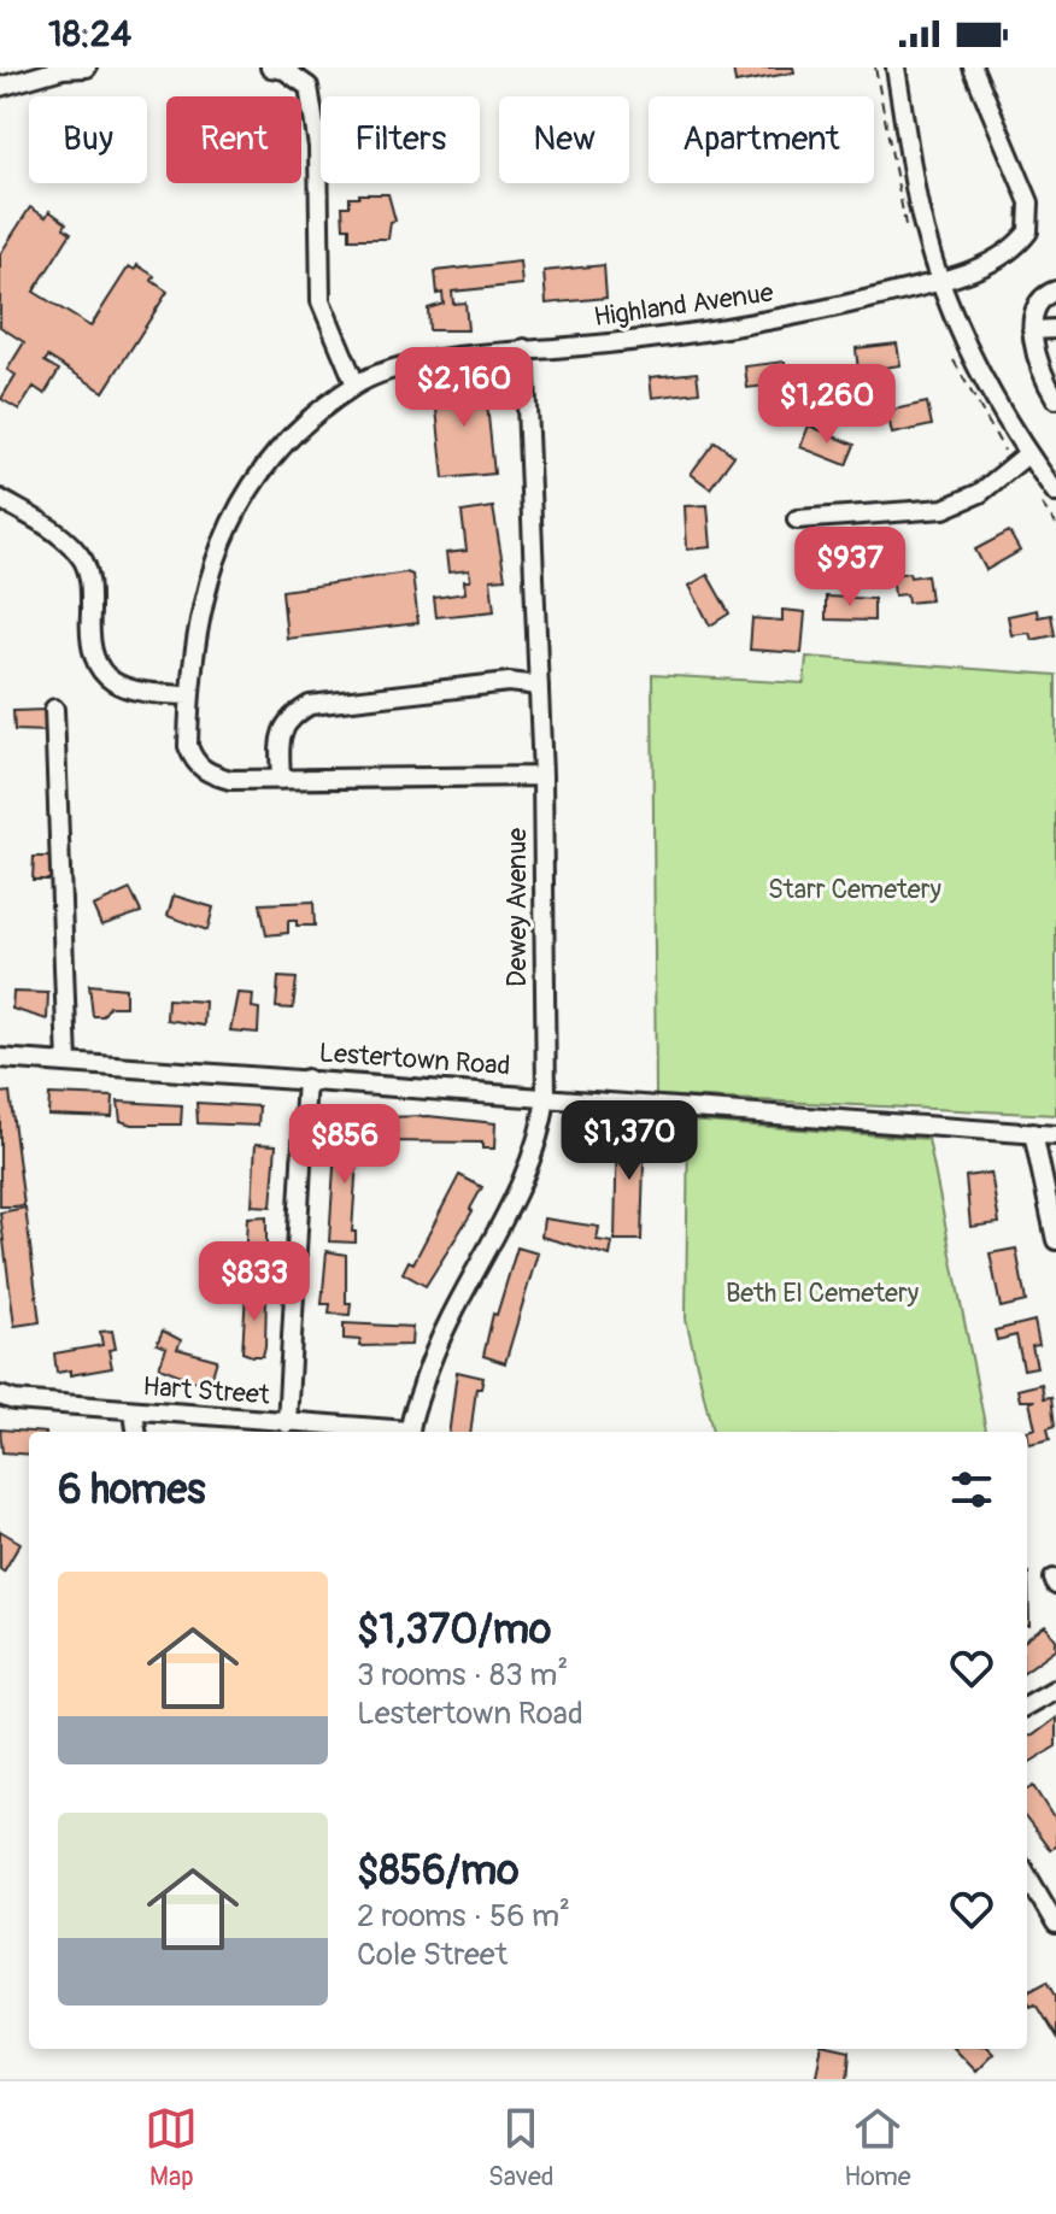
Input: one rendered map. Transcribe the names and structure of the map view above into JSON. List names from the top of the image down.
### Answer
{
  "streets": {
    "street": [
      "Highland Avenue",
      "Dewey Avenue",
      "Lestertown Road",
      "Hart Street"
    ]
  },
  "crossings": [
    ["Highland Avenue", "Dewey Avenue"],
    ["Dewey Avenue", "Lestertown Road"]
  ],
  "parks": ["Starr Cemetery", "Beth El Cemetery"],
  "page": {
    "status": "18:24",
    "chip": [
      "Buy",
      "Rent",
      "Filters",
      "New",
      "Apartment"
    ],
    "price": [
      "$2,160",
      "$1,260",
      "$937",
      "$1,370",
      "$856",
      "$833"
    ],
    "heading": "6 homes",
    "list": [
      {
        "name": "$1,370/mo",
        "note": "3 rooms · 83 m² · Lestertown Road"
      },
      {
        "name": "$856/mo",
        "note": "2 rooms · 56 m² · Cole Street"
      }
    ],
    "tabs": ["Map", "Saved", "Home"]
  }
}
